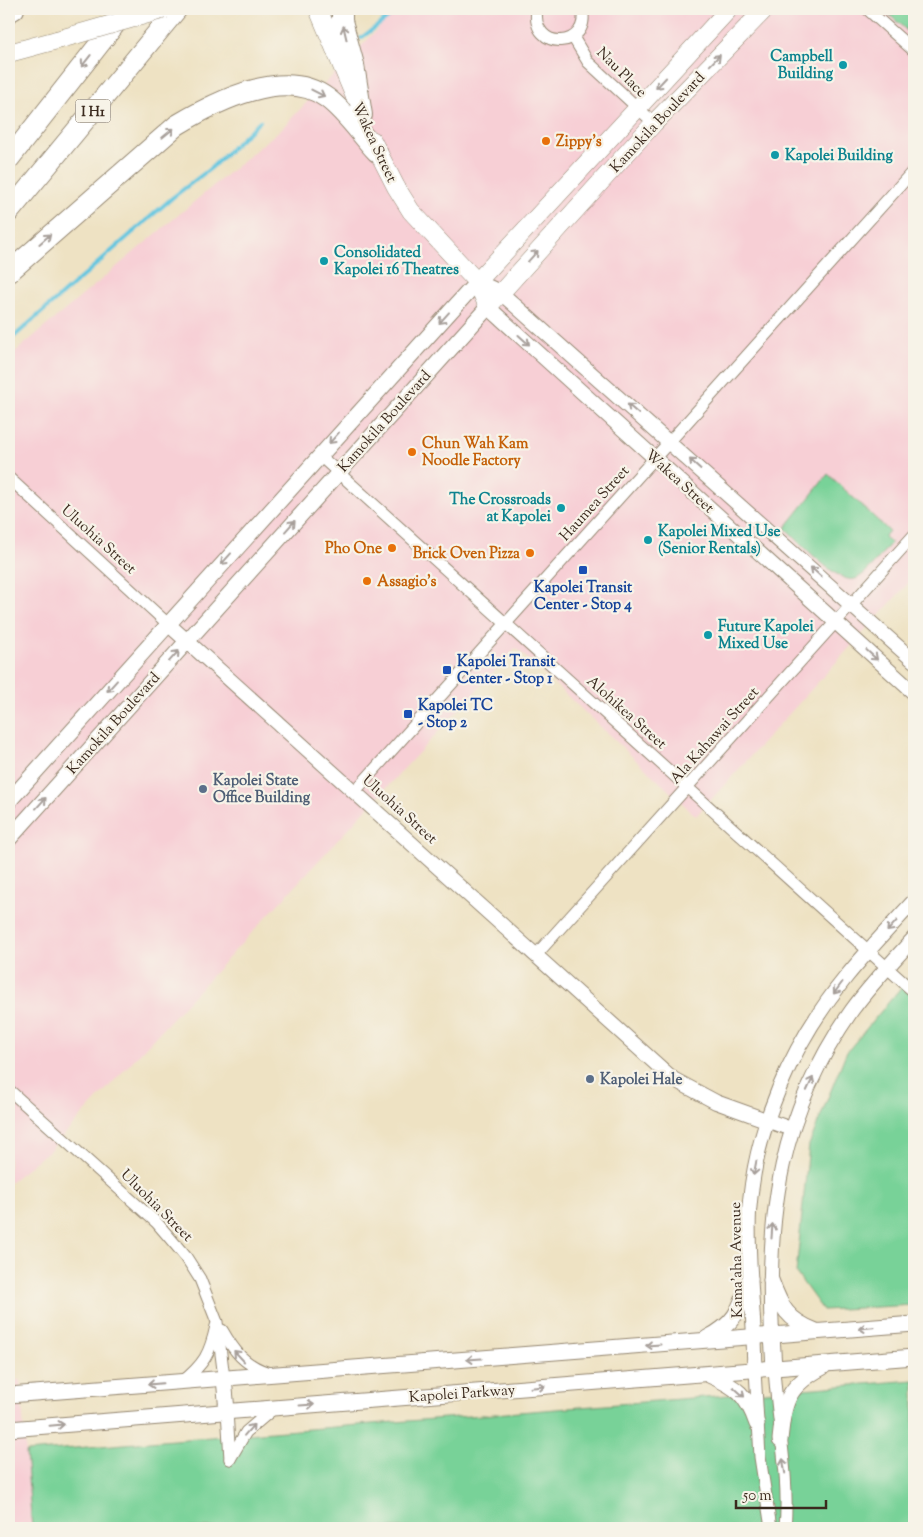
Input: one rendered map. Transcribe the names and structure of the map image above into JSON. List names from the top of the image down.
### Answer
{
  "streets": {
    "highway": ["I H1"],
    "main road": ["Kamokila Boulevard", "Wakea Street", "Kapolei Parkway"],
    "street": [
      "Nau Place",
      "Haumea Street",
      "Uluohia Street",
      "Alohikea Street",
      "Ala Kahawai Street",
      "Kama'aha Avenue"
    ]
  },
  "crossings": [
    ["Nau Place", "Kamokila Boulevard"],
    ["Kamokila Boulevard", "Wakea Street"],
    ["Kamokila Boulevard", "Uluohia Street"],
    ["Kamokila Boulevard", "Alohikea Street"],
    ["Wakea Street", "Haumea Street"],
    ["Wakea Street", "Ala Kahawai Street"],
    ["Haumea Street", "Uluohia Street"],
    ["Haumea Street", "Alohikea Street"],
    ["Uluohia Street", "Ala Kahawai Street"],
    ["Uluohia Street", "Kama'aha Avenue"],
    ["Alohikea Street", "Ala Kahawai Street"],
    ["Alohikea Street", "Kama'aha Avenue"]
  ],
  "places": {
    "other": [
      "Campbell Building",
      "Zippy's",
      "Kapolei Building",
      "Consolidated Kapolei 16 Theatres",
      "Chun Wah Kam Noodle Factory",
      "The Crossroads at Kapolei",
      "Kapolei Mixed Use (Senior Rentals)",
      "Pho One",
      "Brick Oven Pizza",
      "Assagio's",
      "Future Kapolei Mixed Use",
      "Kapolei State Office Building",
      "Kapolei Hale"
    ],
    "transit": ["Kapolei Transit Center - Stop 4", "Kapolei Transit Center - Stop 1", "Kapolei TC - Stop 2"]
  },
  "scale_bar": "50 m"
}
